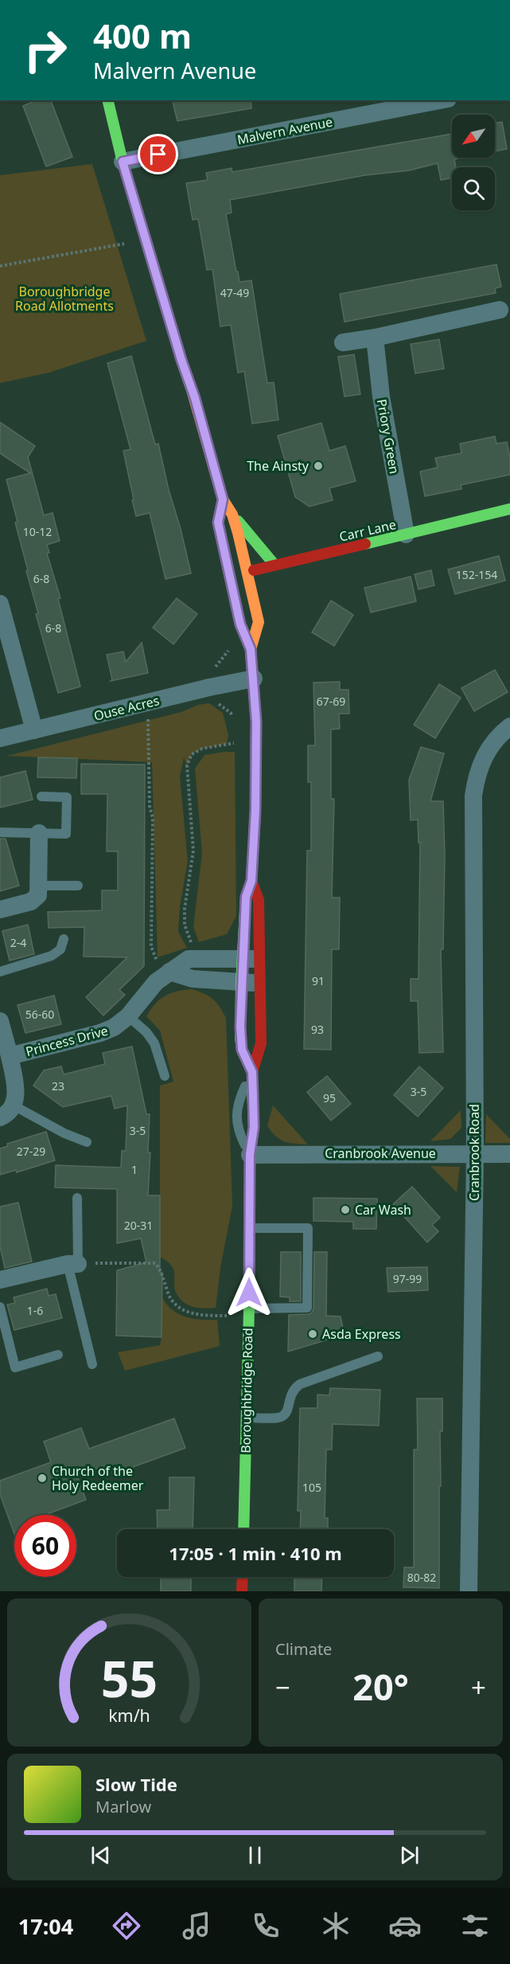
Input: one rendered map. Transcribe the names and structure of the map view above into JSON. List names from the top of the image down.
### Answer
{
  "streets": {
    "main road": ["Carr Lane", "Boroughbridge Road"],
    "street": [
      "Malvern Avenue",
      "Priory Green",
      "Ouse Acres",
      "Princess Drive",
      "Cranbrook Road",
      "Cranbrook Avenue"
    ]
  },
  "crossings": [
    ["Malvern Avenue", "Boroughbridge Road"],
    ["Priory Green", "Carr Lane"],
    ["Carr Lane", "Boroughbridge Road"],
    ["Ouse Acres", "Boroughbridge Road"],
    ["Princess Drive", "Boroughbridge Road"],
    ["Cranbrook Road", "Cranbrook Avenue"],
    ["Cranbrook Avenue", "Boroughbridge Road"]
  ],
  "parks": ["Boroughbridge Road Allotments"],
  "places": [
    "The Ainsty",
    "Car Wash",
    "Asda Express",
    "Church of the Holy Redeemer"
  ],
  "house_numbers": [
    "47-49",
    "10-12",
    "152-154",
    "6-8",
    "6-8",
    "67-69",
    "2-4",
    "91",
    "56-60",
    "93",
    "23",
    "3-5",
    "95",
    "3-5",
    "27-29",
    "1",
    "20-31",
    "97-99",
    "1-6",
    "105",
    "80-82"
  ],
  "north": "bottom left",
  "page": {
    "turn": ["400 m", "Malvern Avenue"],
    "limit": "60",
    "trip": "17:05 · 1 min · 410 m",
    "tile": "Climate",
    "heat": ["−", "20°", "+"],
    "song": ["Slow Tide", "Marlow"],
    "tabs": "17:04",
    "gauge": ["55", "km/h"]
  }
}
